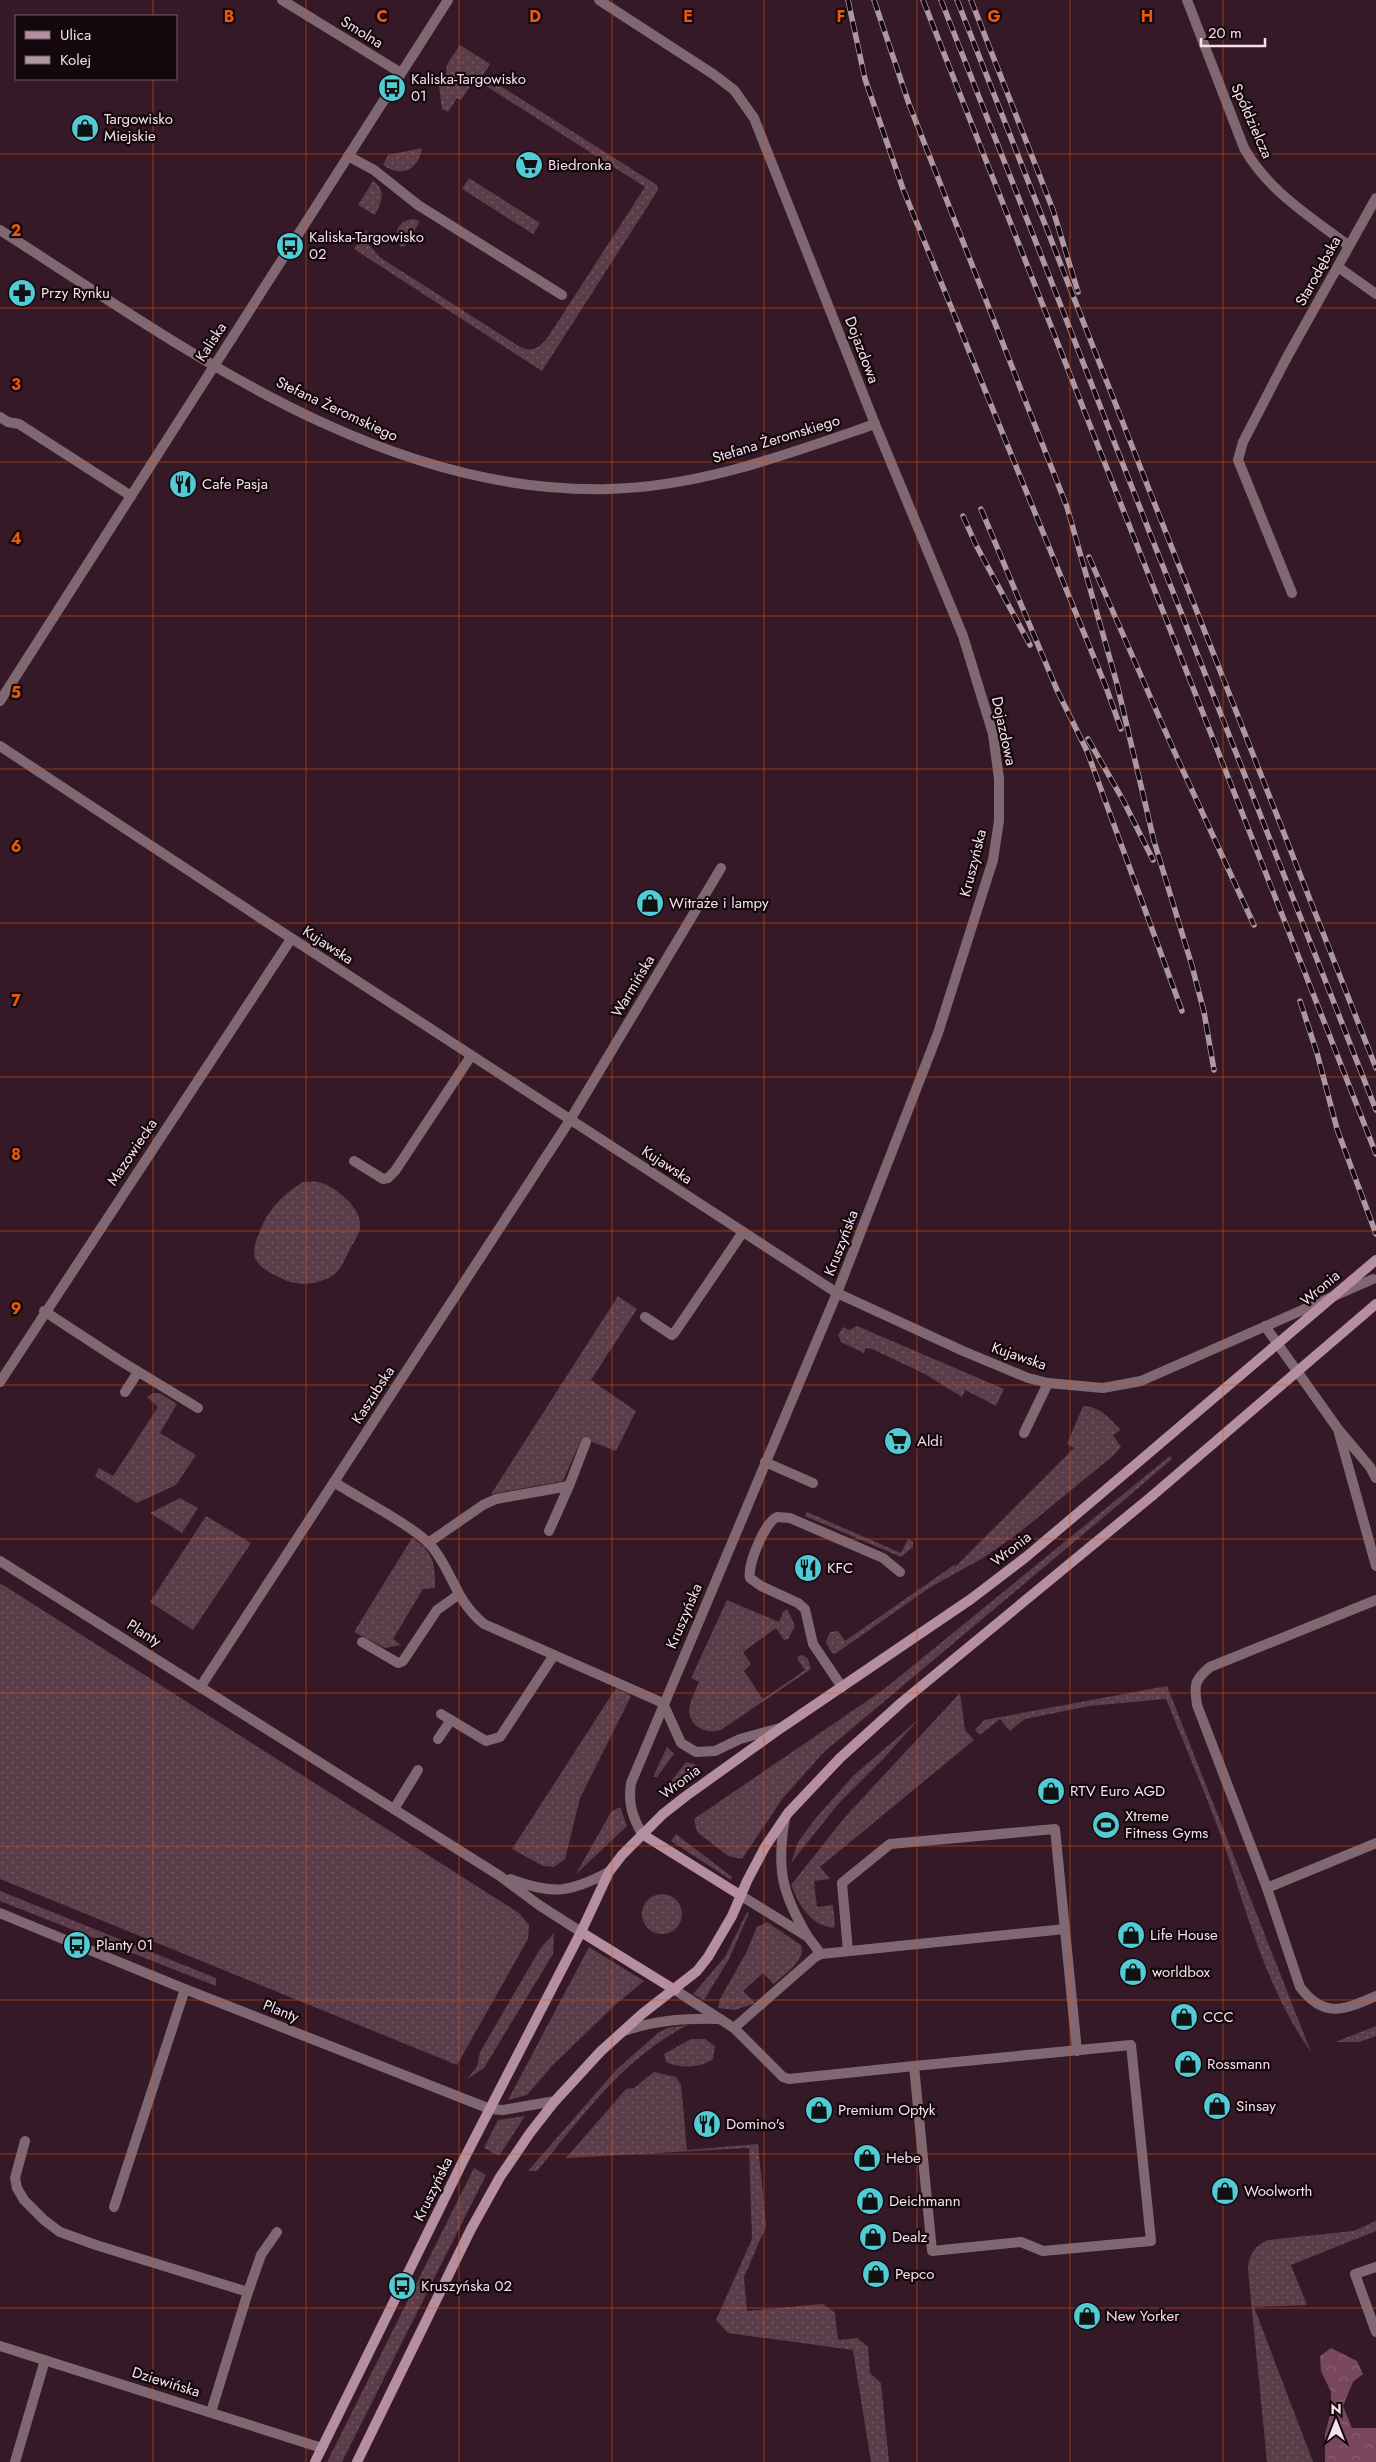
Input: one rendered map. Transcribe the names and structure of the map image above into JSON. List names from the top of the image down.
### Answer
{
  "streets": {
    "main road": ["Kruszyńska", "Wronia"],
    "street": [
      "Smolna",
      "Spółdzielcza",
      "Starodębska",
      "Kaliska",
      "Dojazdowa",
      "Stefana Żeromskiego",
      "Kujawska",
      "Warmińska",
      "Mazowiecka",
      "Kaszubska",
      "Planty",
      "Dziewińska"
    ]
  },
  "crossings": [
    ["Smolna", "Kaliska"],
    ["Spółdzielcza", "Starodębska"],
    ["Kaliska", "Stefana Żeromskiego"],
    ["Dojazdowa", "Stefana Żeromskiego"],
    ["Dojazdowa", "Kruszyńska"],
    ["Kruszyńska", "Kujawska"],
    ["Kruszyńska", "Wronia"],
    ["Kruszyńska", "Planty"],
    ["Kruszyńska", "Dziewińska"],
    ["Kujawska", "Warmińska"],
    ["Kujawska", "Mazowiecka"],
    ["Kujawska", "Kaszubska"],
    ["Warmińska", "Kaszubska"],
    ["Wronia", "Planty"],
    ["Kaszubska", "Planty"]
  ],
  "places": {
    "bus stop": [
      "Kaliska-Targowisko 01",
      "Kaliska-Targowisko 02",
      "Planty 01",
      "Kruszyńska 02"
    ],
    "shop": [
      "Targowisko Miejskie",
      "Witraże i lampy",
      "RTV Euro AGD",
      "Life House",
      "worldbox",
      "CCC",
      "Rossmann",
      "Sinsay",
      "Premium Optyk",
      "Hebe",
      "Woolworth",
      "Deichmann",
      "Dealz",
      "Pepco",
      "New Yorker"
    ],
    "supermarket": ["Biedronka", "Aldi"],
    "pharmacy": ["Przy Rynku"],
    "restaurant": ["Cafe Pasja", "KFC", "Domino's"],
    "sports": ["Xtreme Fitness Gyms"]
  },
  "legend": ["Ulica", "Kolej"],
  "scale_bar": "20 m",
  "north": "top",
  "grid": {
    "columns": [
      "B",
      "C",
      "D",
      "E",
      "F",
      "G",
      "H"
    ],
    "rows": [
      "2",
      "3",
      "4",
      "5",
      "6",
      "7",
      "8",
      "9"
    ]
  }
}
